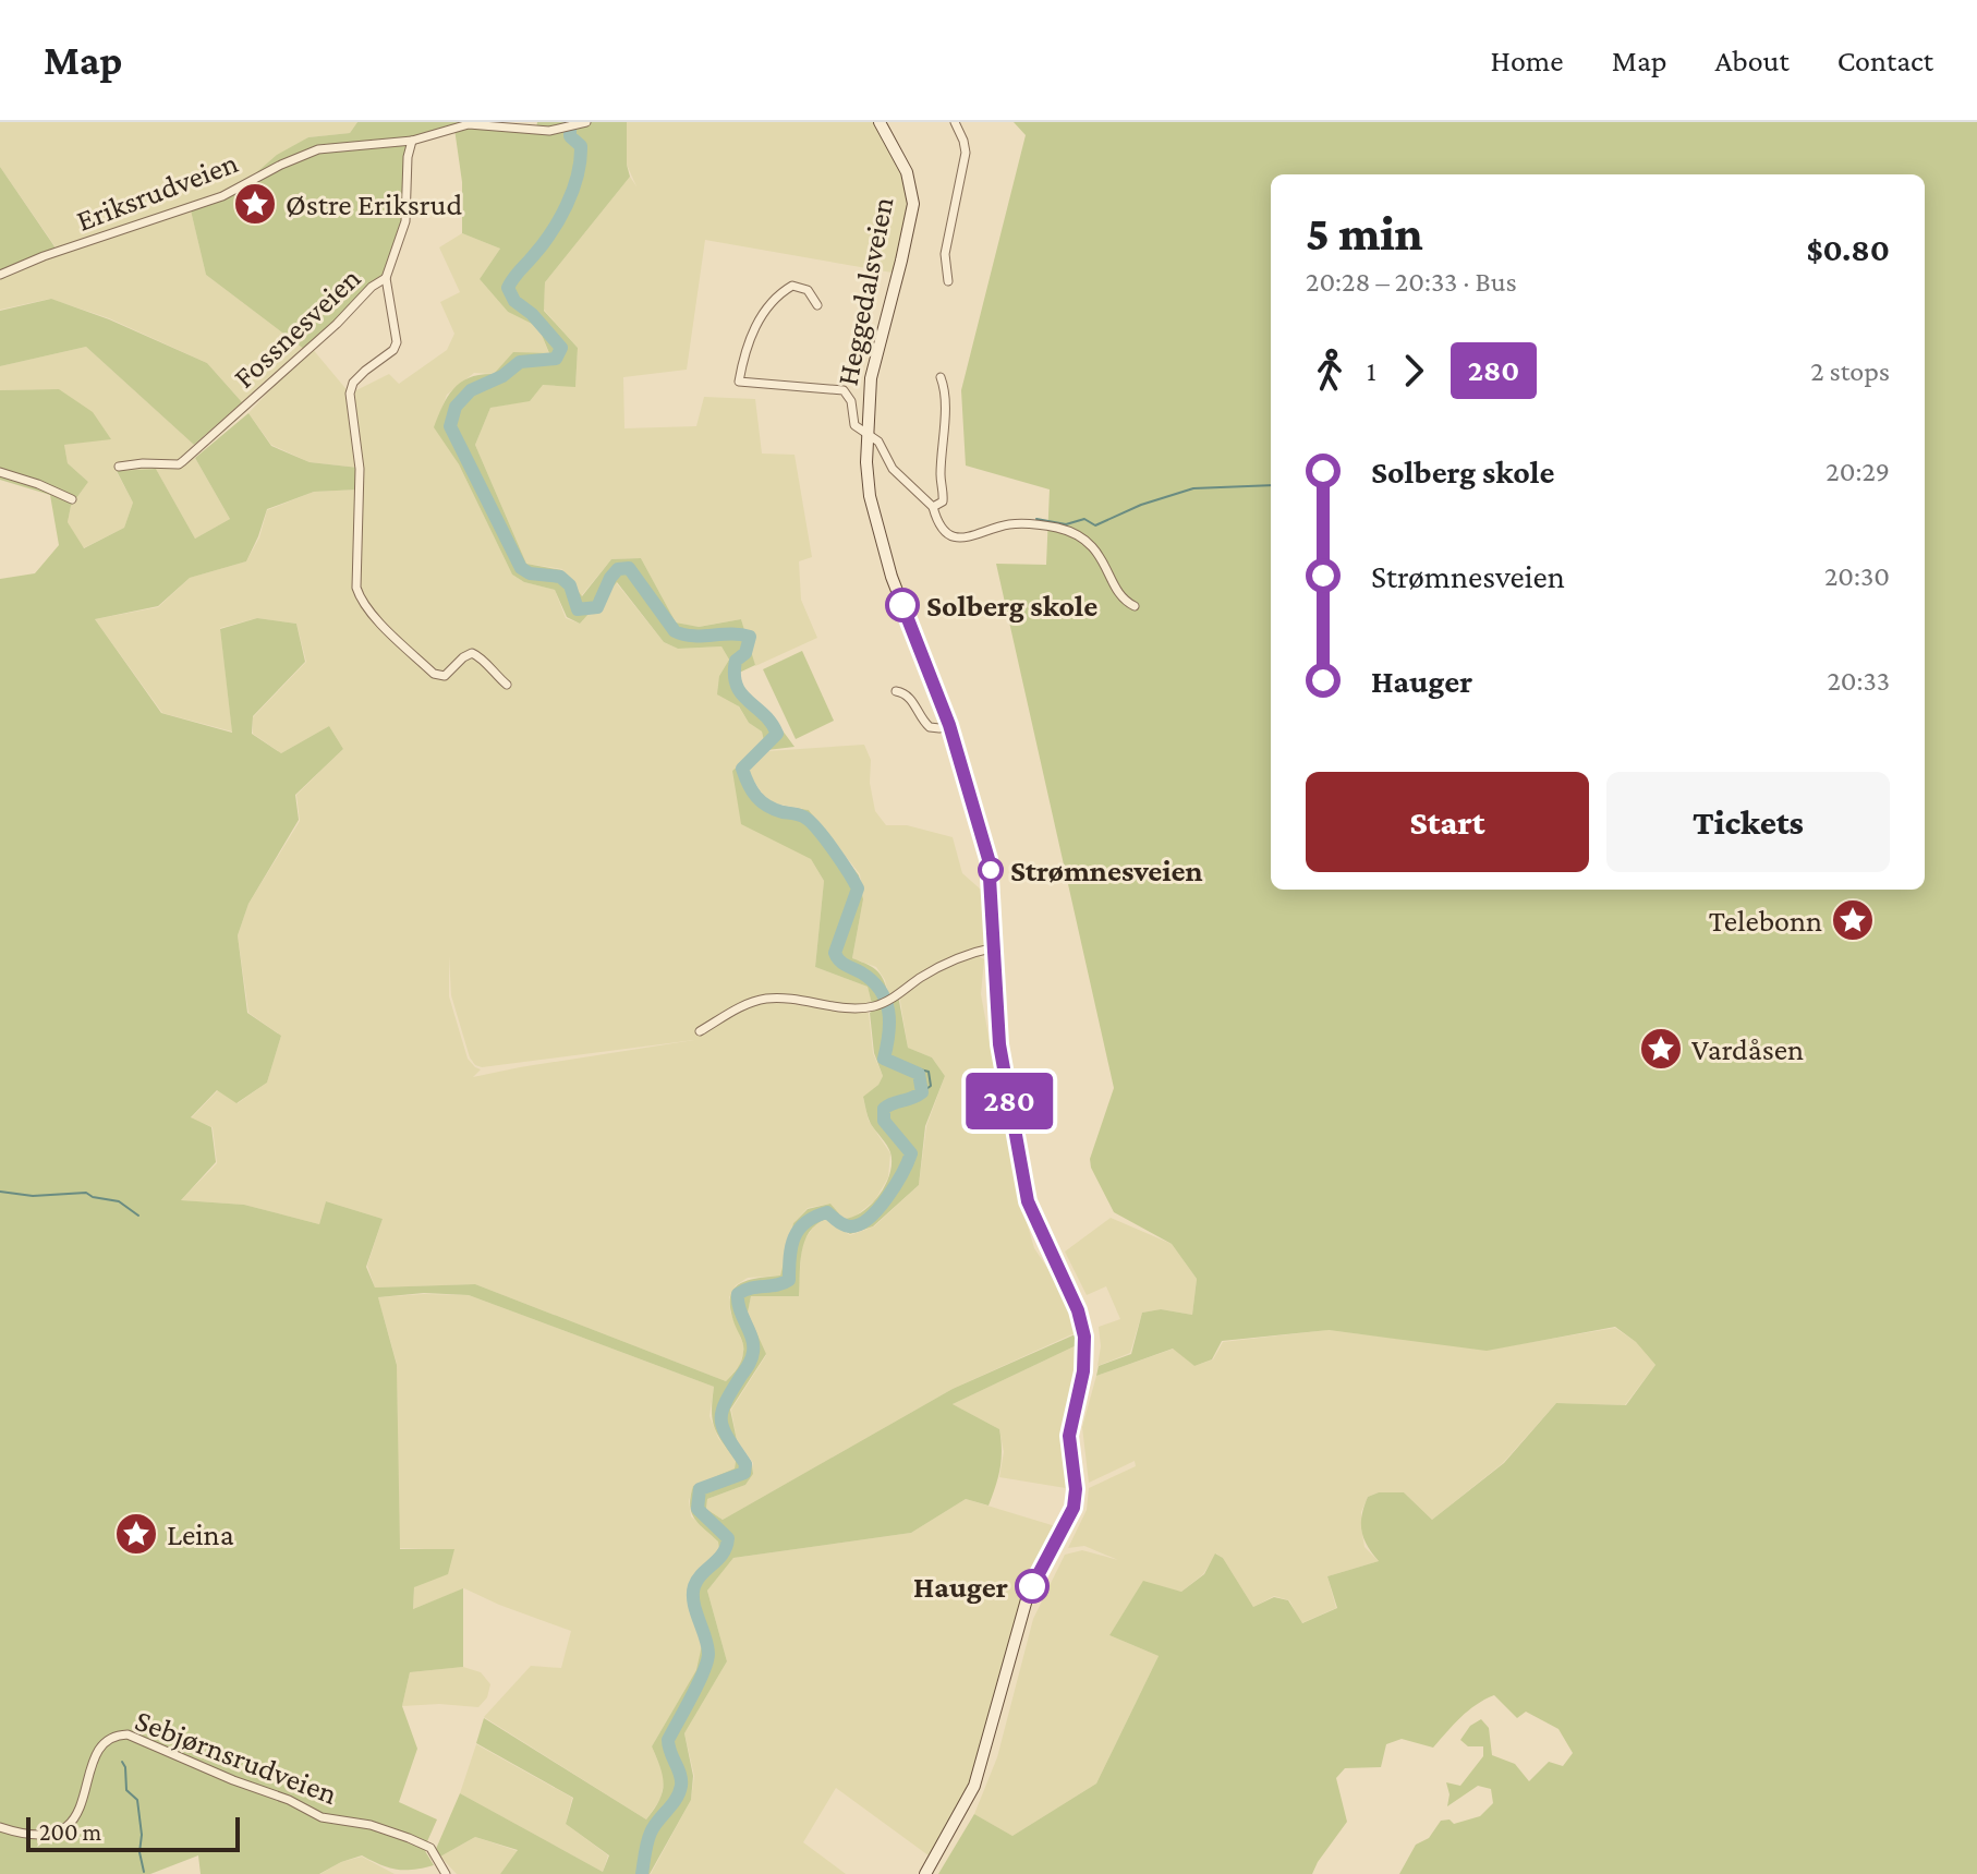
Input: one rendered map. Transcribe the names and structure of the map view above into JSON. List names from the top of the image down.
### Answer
{
  "streets": {
    "main road": ["Heggedalsveien"],
    "street": ["Eriksrudveien", "Fossnesveien", "Sebjørnsrudveien"]
  },
  "crossings": [
    ["Eriksrudveien", "Fossnesveien"]
  ],
  "places": {
    "place": [
      "Østre Eriksrud",
      "Telebonn",
      "Vardåsen",
      "Leina"
    ],
    "other": ["Solberg skole", "Strømnesveien", "Hauger"]
  },
  "lines": ["bus line 280"],
  "scale_bar": "200 m",
  "page": {
    "header": "Map",
    "nav": [
      "Home",
      "Map",
      "About",
      "Contact"
    ],
    "on_map": "280",
    "heading": ["5 min", "20:28 – 20:33 · Bus", "$0.80"],
    "legs": ["1", "280", "2 stops"],
    "list": [
      {
        "name": "Solberg skole",
        "value": "20:29"
      },
      {
        "name": "Strømnesveien",
        "value": "20:30"
      },
      {
        "name": "Hauger",
        "value": "20:33"
      }
    ],
    "buttons": ["Start", "Tickets"],
    "scale": "200 m"
  }
}
